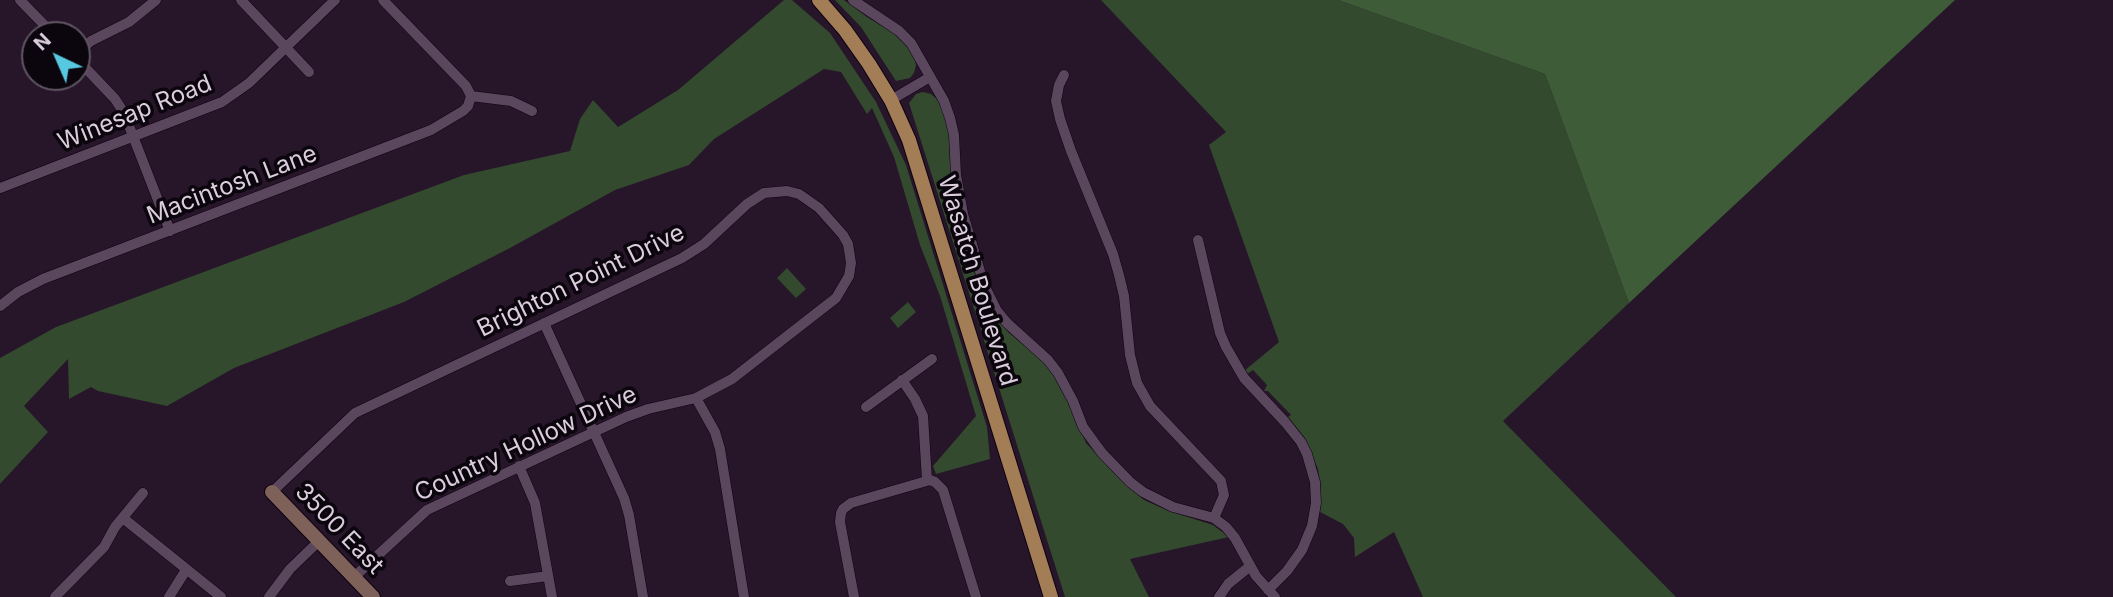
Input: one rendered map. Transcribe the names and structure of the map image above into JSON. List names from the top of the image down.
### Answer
{
  "streets": {
    "main road": ["Wasatch Boulevard"],
    "street": [
      "Winesap Road",
      "Macintosh Lane",
      "Brighton Point Drive",
      "Country Hollow Drive",
      "3500 East"
    ]
  },
  "crossings": [
    ["Brighton Point Drive", "Country Hollow Drive"],
    ["Brighton Point Drive", "3500 East"],
    ["Country Hollow Drive", "3500 East"]
  ],
  "north": "top left"
}
